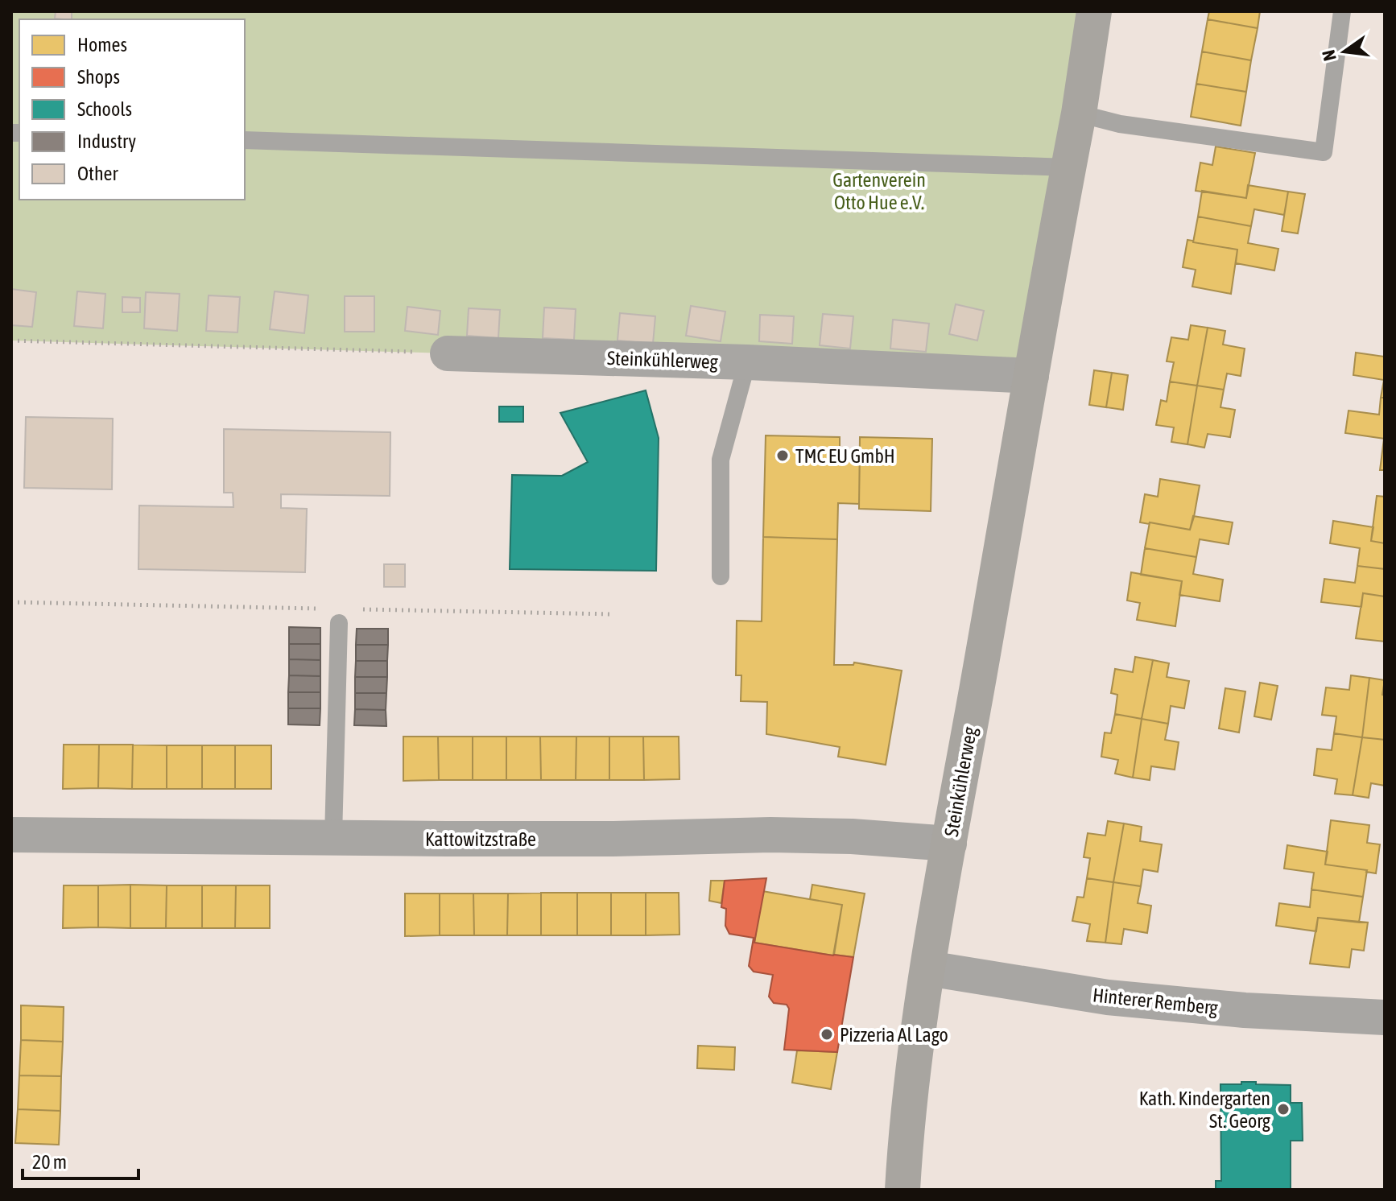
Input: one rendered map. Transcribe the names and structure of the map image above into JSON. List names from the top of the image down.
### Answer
{
  "streets": {
    "street": ["Steinkühlerweg", "Kattowitzstraße", "Hinterer Remberg"]
  },
  "crossings": [
    ["Steinkühlerweg", "Kattowitzstraße"],
    ["Steinkühlerweg", "Hinterer Remberg"]
  ],
  "parks": ["Gartenverein Otto Hue e.V."],
  "places": ["TMC EU GmbH", "Pizzeria Al Lago", "Kath. Kindergarten St. Georg"],
  "legend": [
    "Homes",
    "Shops",
    "Schools",
    "Industry",
    "Other"
  ],
  "scale_bar": "20 m",
  "north": "left"
}
